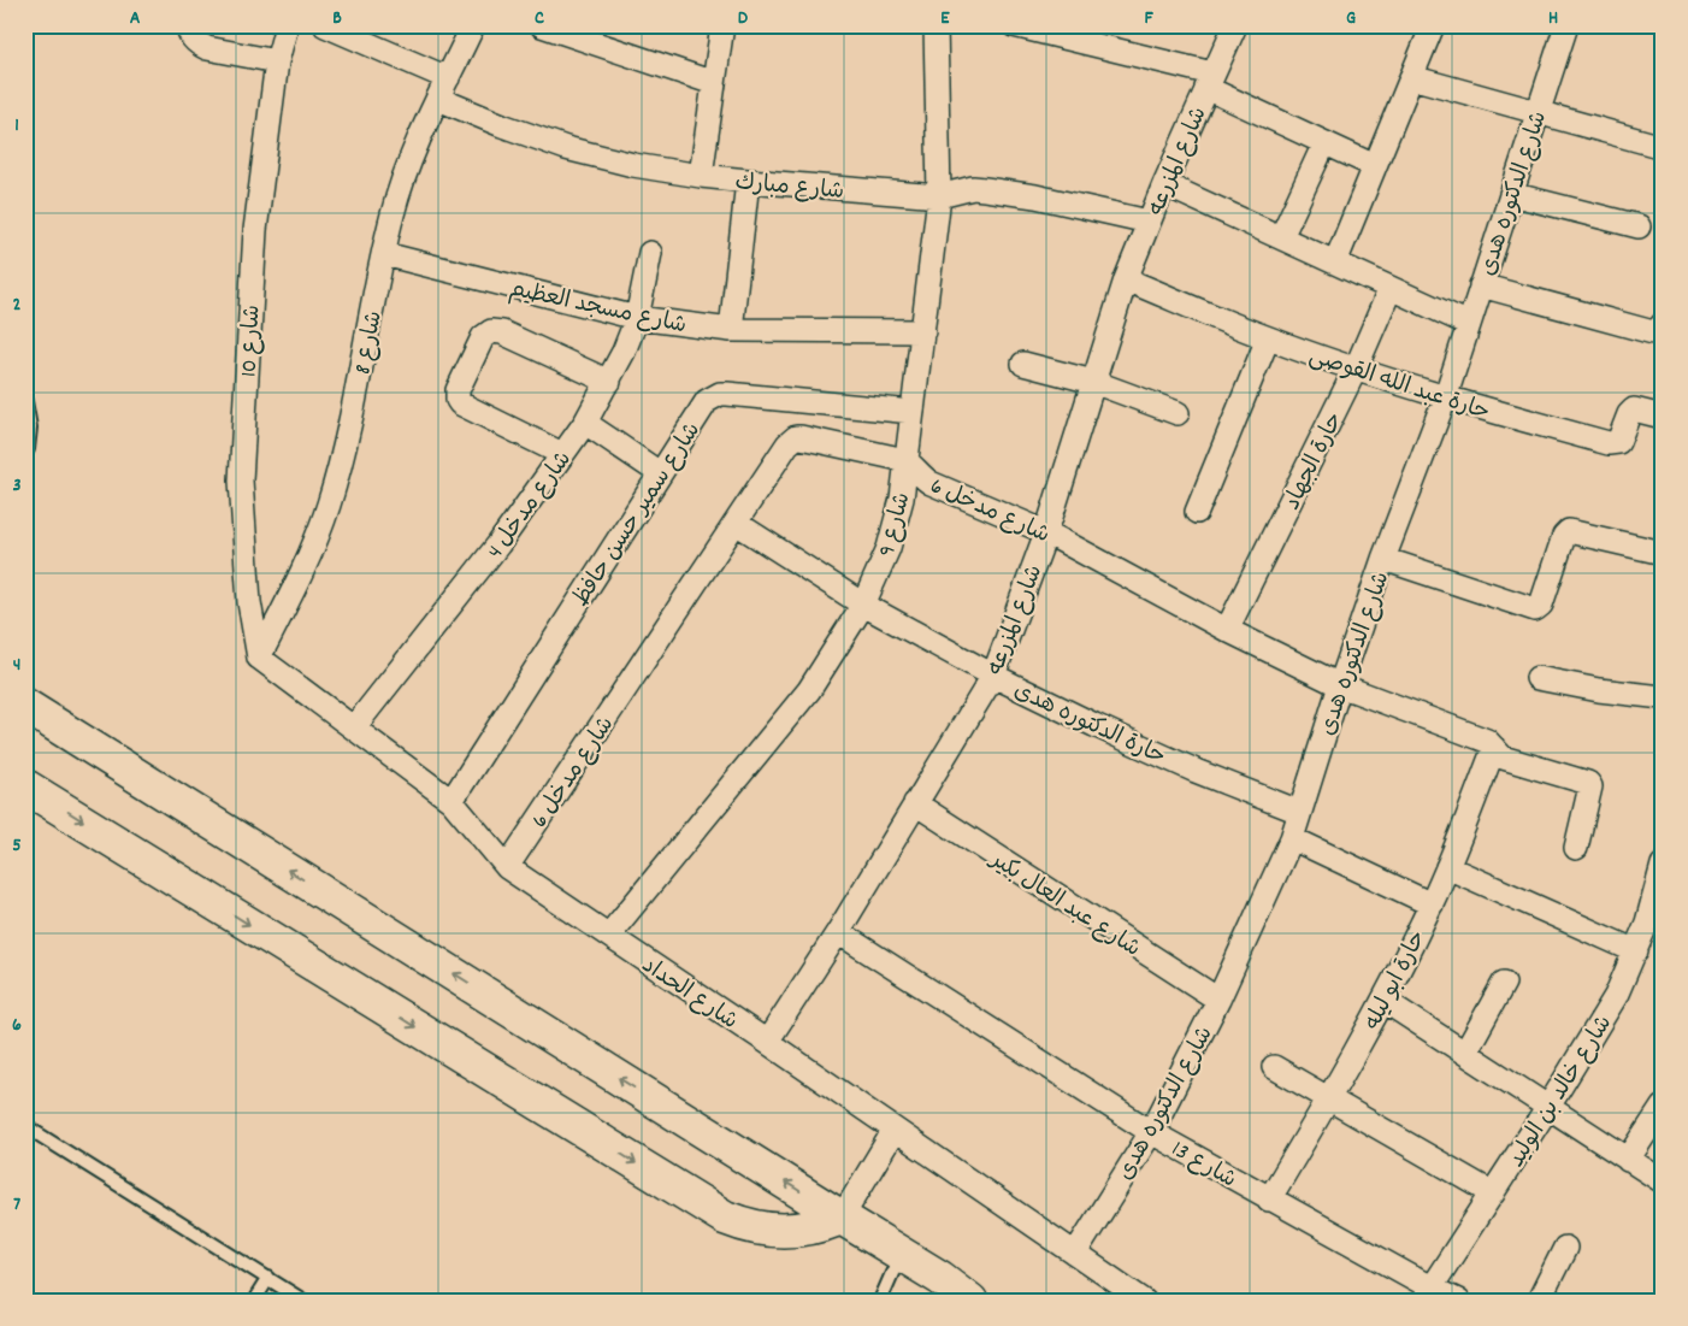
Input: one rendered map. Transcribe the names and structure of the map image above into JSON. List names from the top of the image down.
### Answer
{
  "streets": {
    "street": [
      "شارع المزرعه",
      "شارع مبارك",
      "شارع الدكتوره هدى",
      "شارع مسجد العظيم",
      "شارع 10",
      "شارع 8",
      "حارة عبد الله القوصى",
      "حارة الجهاد",
      "شارع مدخل 4",
      "شارع مدخل 6",
      "شارع سمير حسن حافظ",
      "شارع 9",
      "حارة الدكتوره هدى",
      "شارع عبد العال بكير",
      "حارة ابو ليله",
      "شارع الحداد",
      "شارع خالد بن الوليد",
      "شارع 13"
    ]
  },
  "crossings": [
    ["شارع المزرعه", "شارع مبارك"],
    ["شارع المزرعه", "حارة عبد الله القوصى"],
    ["شارع المزرعه", "شارع مدخل 6"],
    ["شارع المزرعه", "حارة الدكتوره هدى"],
    ["شارع المزرعه", "شارع عبد العال بكير"],
    ["شارع المزرعه", "شارع الحداد"],
    ["شارع المزرعه", "شارع 13"],
    ["شارع مبارك", "شارع 8"],
    ["شارع مبارك", "شارع 9"],
    ["شارع الدكتوره هدى", "حارة عبد الله القوصى"],
    ["شارع الدكتوره هدى", "شارع مدخل 6"],
    ["شارع الدكتوره هدى", "حارة الدكتوره هدى"],
    ["شارع الدكتوره هدى", "شارع عبد العال بكير"],
    ["شارع الدكتوره هدى", "شارع الحداد"],
    ["شارع الدكتوره هدى", "شارع 13"],
    ["شارع مسجد العظيم", "شارع 8"],
    ["شارع مسجد العظيم", "شارع مدخل 4"],
    ["شارع مسجد العظيم", "شارع 9"],
    ["شارع 10", "شارع 8"],
    ["شارع 10", "شارع الحداد"],
    ["شارع 8", "شارع الحداد"],
    ["حارة عبد الله القوصى", "حارة الجهاد"],
    ["حارة الجهاد", "شارع مدخل 6"],
    ["شارع مدخل 4", "شارع الحداد"],
    ["شارع مدخل 6", "شارع 9"],
    ["شارع مدخل 6", "حارة الدكتوره هدى"],
    ["شارع مدخل 6", "حارة ابو ليله"],
    ["شارع مدخل 6", "شارع الحداد"],
    ["شارع سمير حسن حافظ", "شارع 9"],
    ["شارع سمير حسن حافظ", "شارع الحداد"],
    ["شارع 9", "حارة الدكتوره هدى"],
    ["شارع 9", "شارع الحداد"],
    ["حارة ابو ليله", "شارع 13"],
    ["شارع خالد بن الوليد", "شارع 13"]
  ],
  "grid": {
    "columns": [
      "A",
      "B",
      "C",
      "D",
      "E",
      "F",
      "G",
      "H"
    ],
    "rows": [
      "1",
      "2",
      "3",
      "4",
      "5",
      "6",
      "7"
    ]
  }
}
